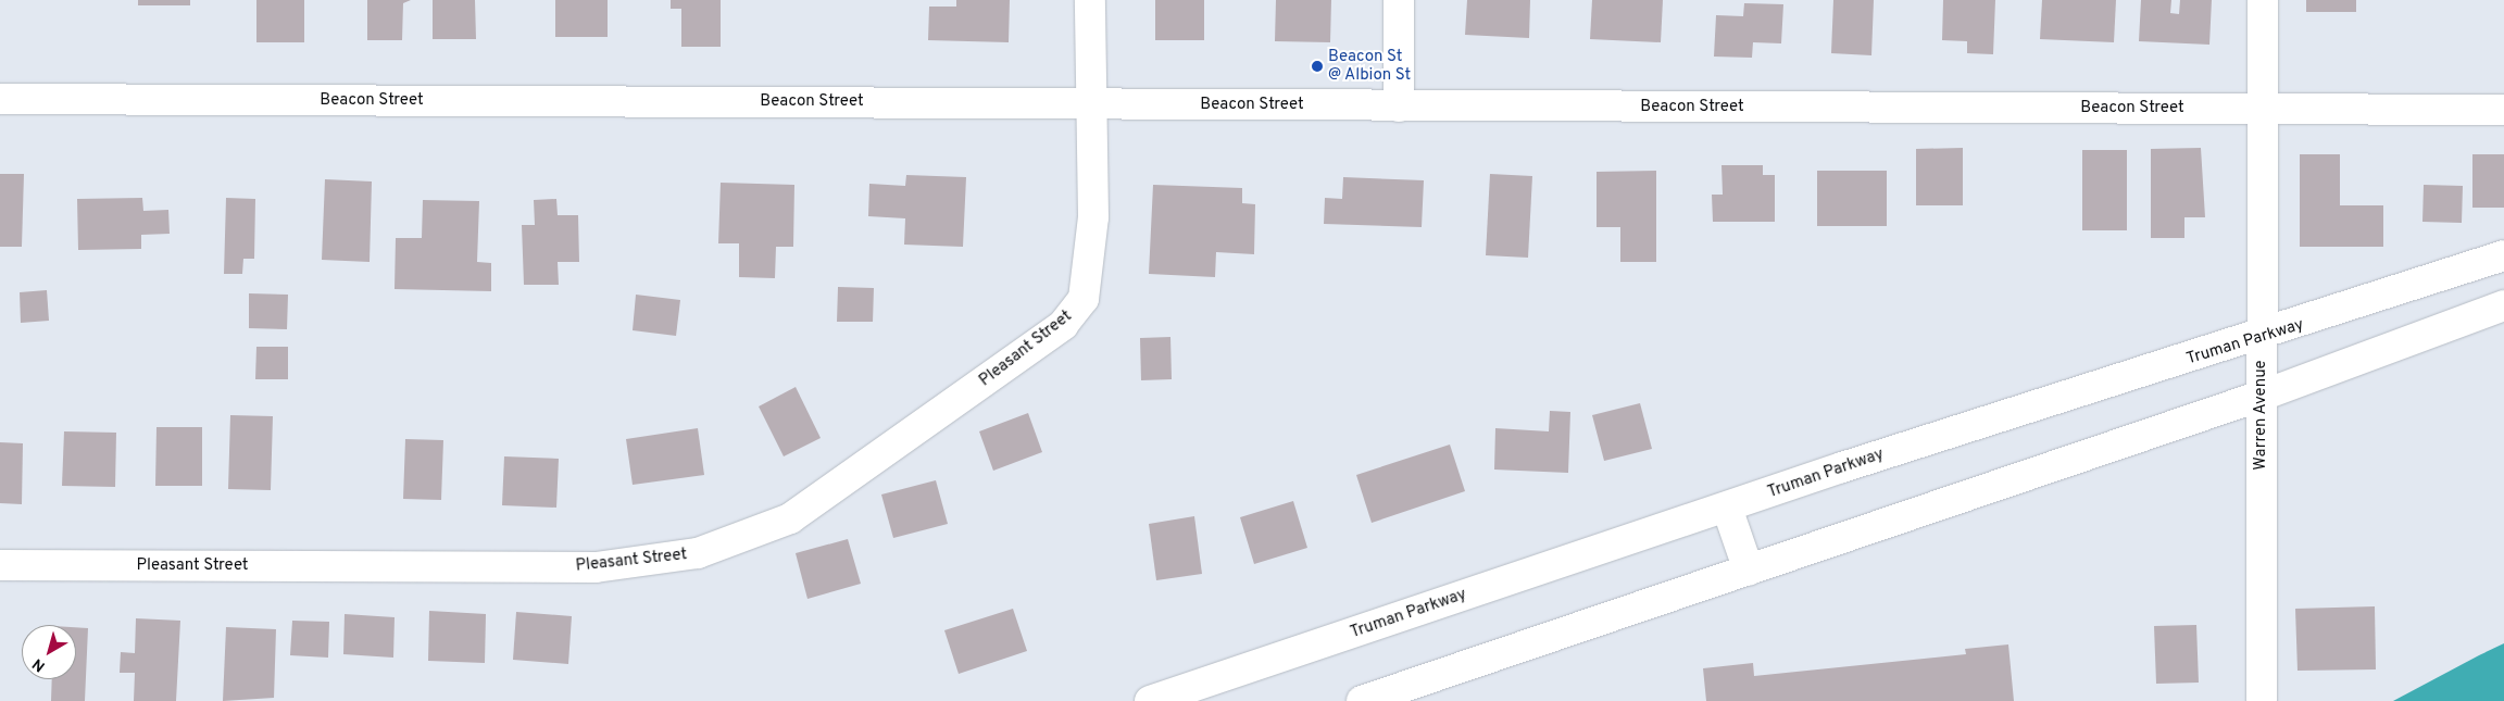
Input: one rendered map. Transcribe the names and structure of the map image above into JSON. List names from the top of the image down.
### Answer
{
  "streets": {
    "street": [
      "Beacon Street",
      "Truman Parkway",
      "Pleasant Street",
      "Warren Avenue"
    ]
  },
  "crossings": [
    ["Beacon Street", "Pleasant Street"],
    ["Beacon Street", "Warren Avenue"],
    ["Truman Parkway", "Warren Avenue"]
  ],
  "places": ["Beacon St @ Albion St"],
  "north": "bottom left"
}
